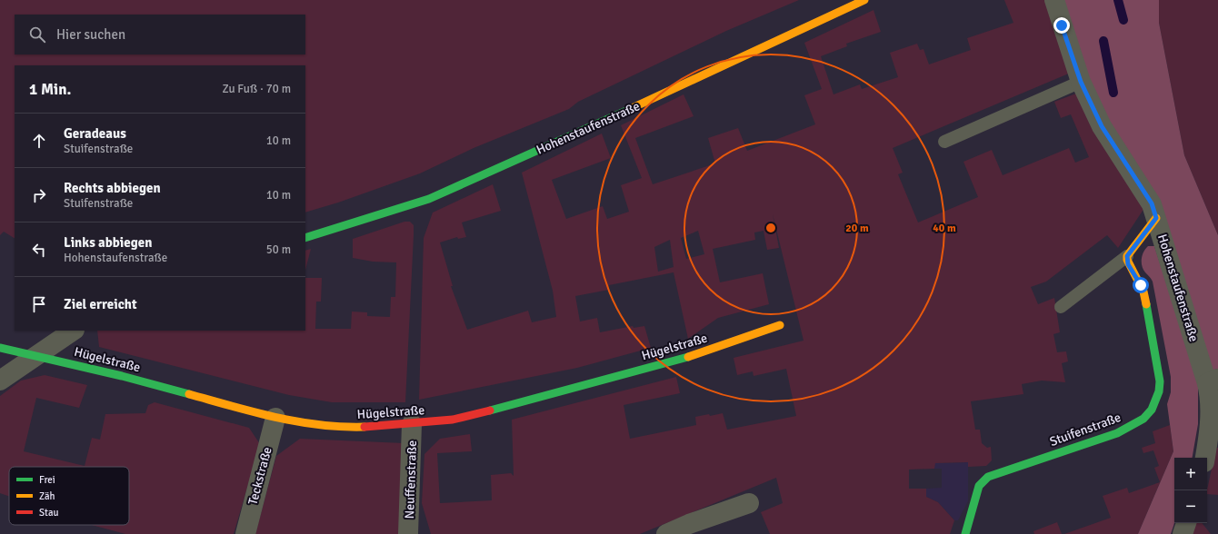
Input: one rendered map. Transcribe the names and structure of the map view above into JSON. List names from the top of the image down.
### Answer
{
  "streets": {
    "street": [
      "Hohenstaufenstraße",
      "Hügelstraße",
      "Stuifenstraße",
      "Teckstraße",
      "Neuffenstraße"
    ]
  },
  "crossings": [
    ["Hügelstraße", "Teckstraße"],
    ["Hügelstraße", "Neuffenstraße"]
  ],
  "legend": ["Frei", "Zäh", "Stau"],
  "page": {
    "search": "Hier suchen",
    "heading": ["1 Min.", "Zu Fuß · 70 m"],
    "list": [
      ["Geradeaus", "Stuifenstraße", "10 m"],
      ["Rechts abbiegen", "Stuifenstraße", "10 m"],
      ["Links abbiegen", "Hohenstaufenstraße", "50 m"],
      "Ziel erreicht"
    ],
    "map_buttons": ["+", "−"]
  },
  "rings": ["20 m", "40 m"]
}
